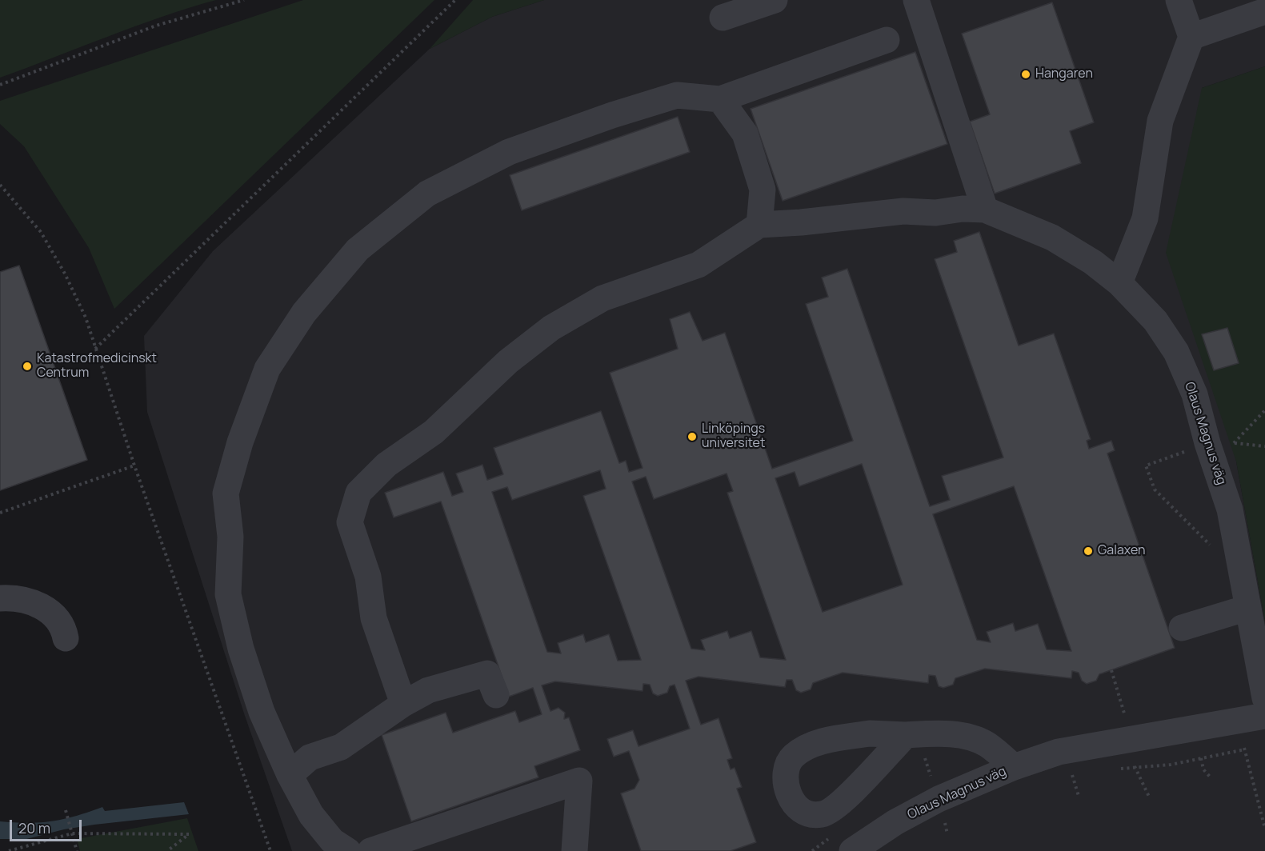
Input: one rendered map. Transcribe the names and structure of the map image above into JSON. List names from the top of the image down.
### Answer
{
  "streets": {
    "street": ["Olaus Magnus väg"]
  },
  "places": [
    "Hangaren",
    "Katastrofmedicinskt Centrum",
    "Linköpings universitet",
    "Galaxen"
  ],
  "scale_bar": "20 m"
}
